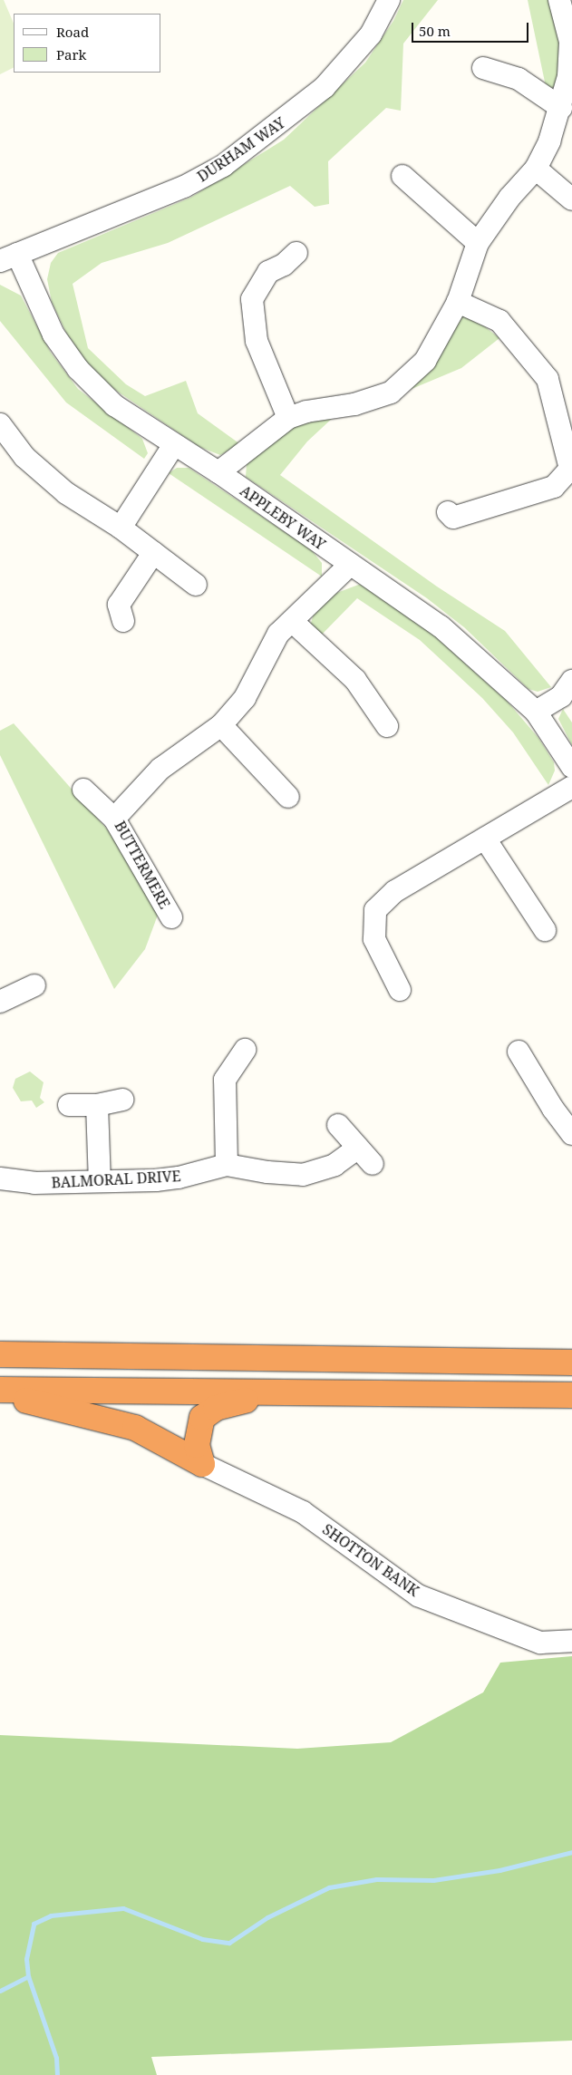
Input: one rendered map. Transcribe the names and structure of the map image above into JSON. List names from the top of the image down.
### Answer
{
  "streets": {
    "street": [
      "DURHAM WAY",
      "APPLEBY WAY",
      "BUTTERMERE",
      "BALMORAL DRIVE",
      "SHOTTON BANK"
    ]
  },
  "crossings": [
    ["DURHAM WAY", "APPLEBY WAY"],
    ["APPLEBY WAY", "BUTTERMERE"]
  ],
  "legend": ["Road", "Park"],
  "scale_bar": "50 m"
}
